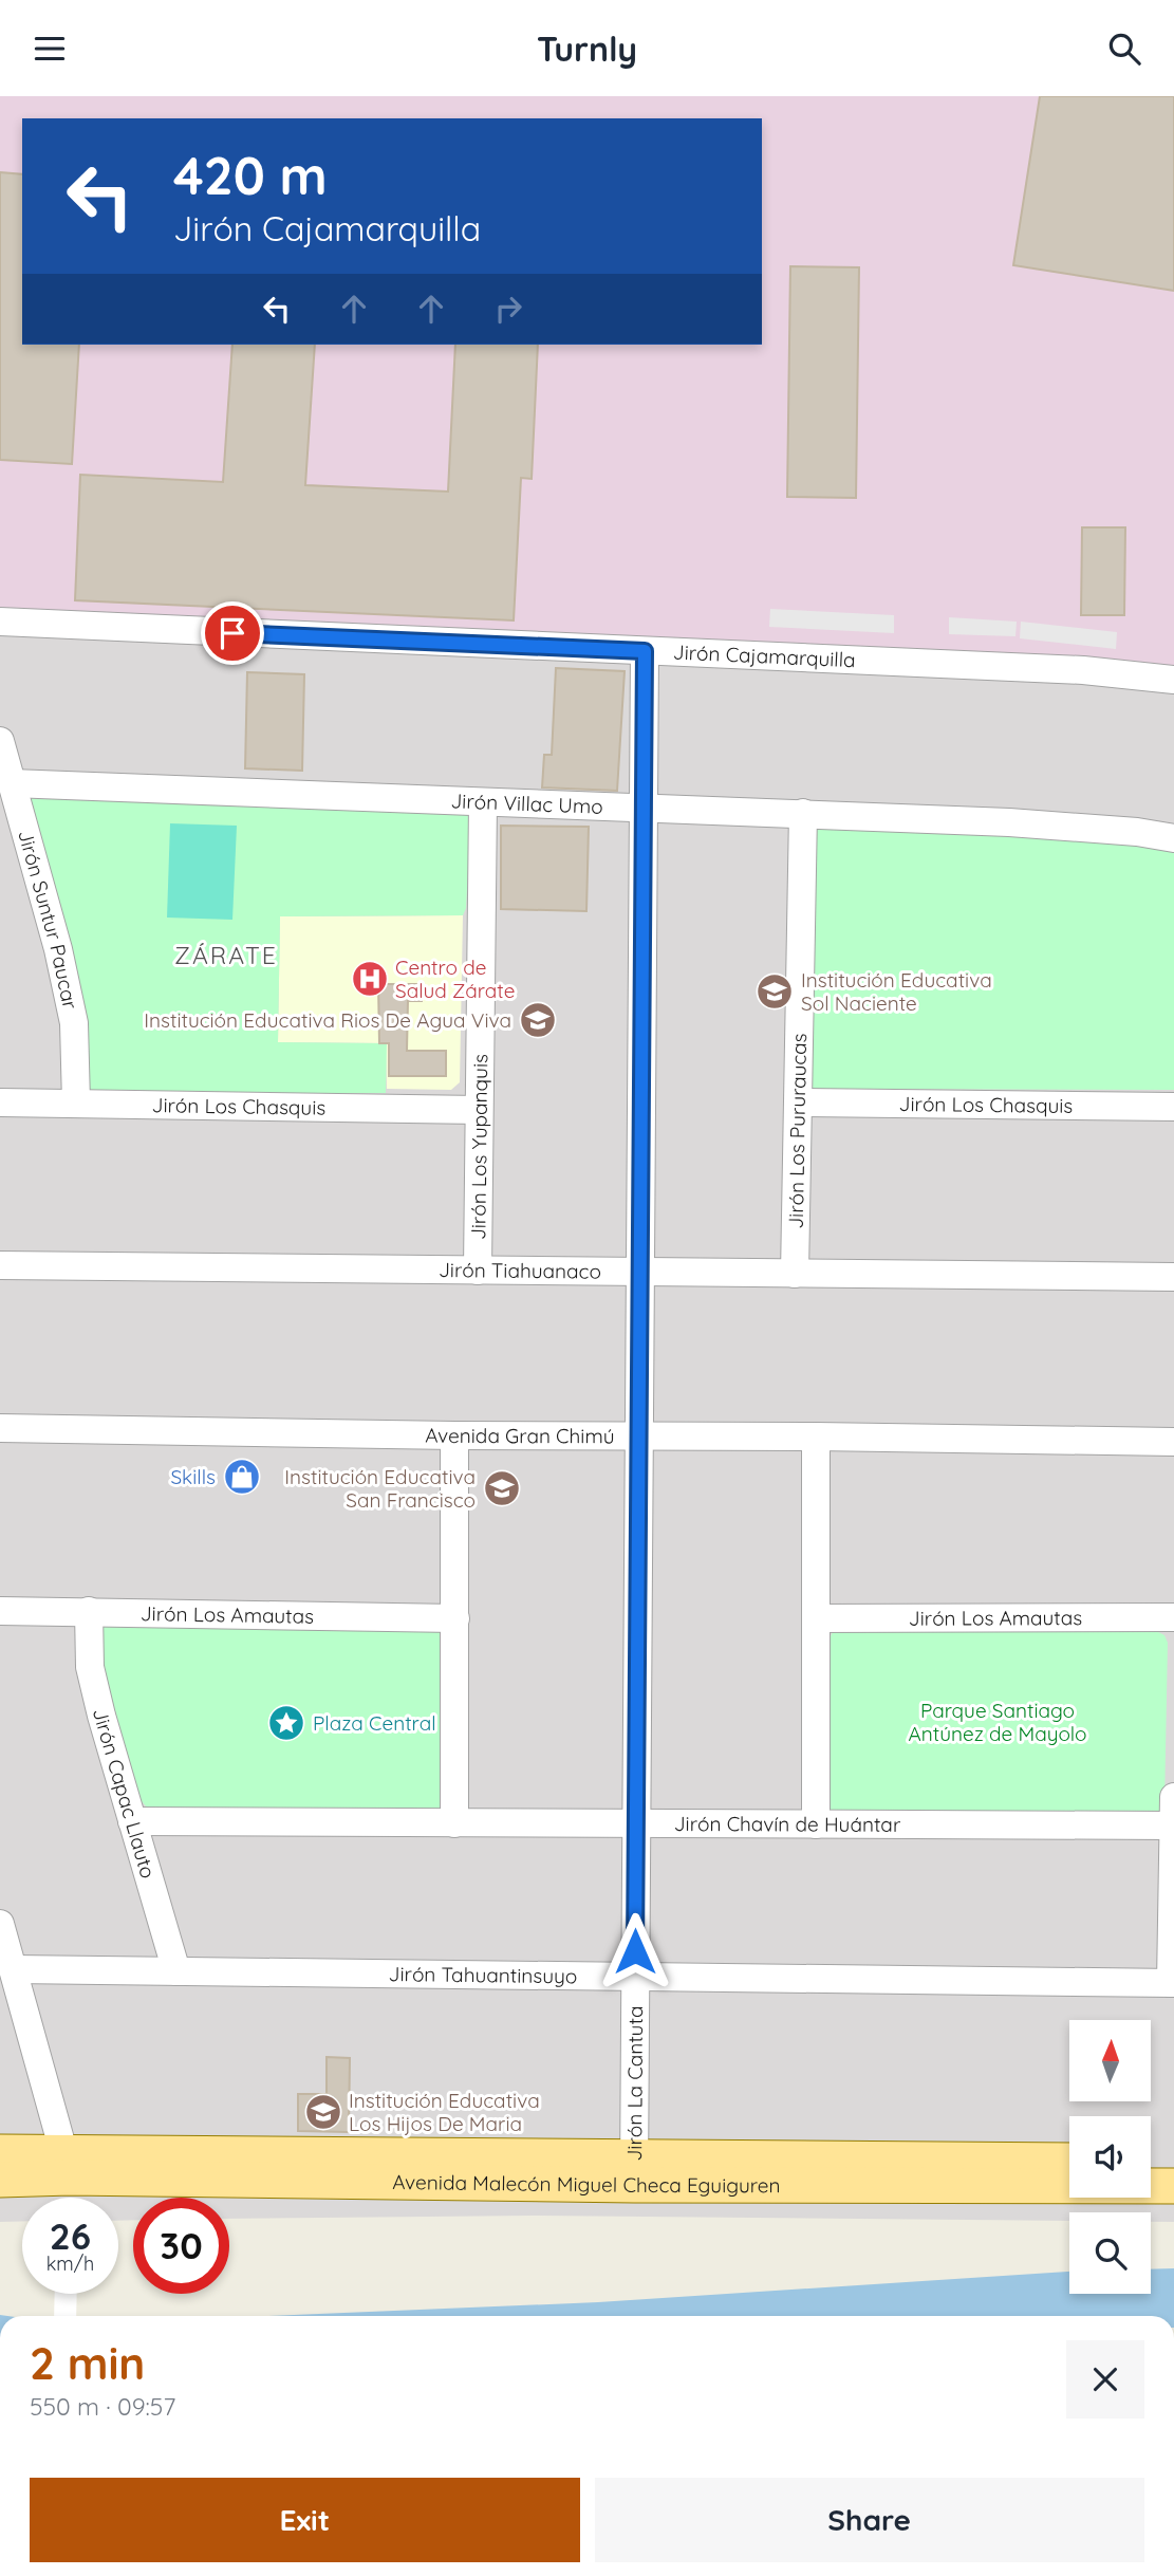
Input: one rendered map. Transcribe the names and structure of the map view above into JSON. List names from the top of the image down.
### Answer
{
  "streets": {
    "main road": ["Avenida Malecón Miguel Checa Eguiguren"],
    "street": [
      "Jirón Cajamarquilla",
      "Jirón Villac Umo",
      "Jirón Suntur Paucar",
      "Jirón Los Chasquis",
      "Jirón Los Pururaucas",
      "Jirón Los Yupanquis",
      "Jirón Tiahuanaco",
      "Avenida Gran Chimú",
      "Jirón Los Amautas",
      "Jirón Capac Llauto",
      "Jirón Chavín de Huántar",
      "Jirón Tahuantinsuyo",
      "Jirón La Cantuta"
    ]
  },
  "crossings": [
    ["Jirón Cajamarquilla", "Jirón La Cantuta"],
    ["Jirón Villac Umo", "Jirón Suntur Paucar"],
    ["Jirón Villac Umo", "Jirón Los Pururaucas"],
    ["Jirón Villac Umo", "Jirón Los Yupanquis"],
    ["Jirón Villac Umo", "Jirón La Cantuta"],
    ["Jirón Suntur Paucar", "Jirón Los Chasquis"],
    ["Jirón Los Chasquis", "Jirón Los Pururaucas"],
    ["Jirón Los Chasquis", "Jirón Los Yupanquis"],
    ["Jirón Los Pururaucas", "Jirón Tiahuanaco"],
    ["Jirón Los Yupanquis", "Jirón Tiahuanaco"],
    ["Jirón Tiahuanaco", "Jirón La Cantuta"],
    ["Avenida Gran Chimú", "Jirón La Cantuta"],
    ["Jirón Los Amautas", "Jirón Capac Llauto"],
    ["Jirón Capac Llauto", "Jirón Chavín de Huántar"],
    ["Jirón Capac Llauto", "Jirón Tahuantinsuyo"],
    ["Jirón Chavín de Huántar", "Jirón La Cantuta"],
    ["Jirón Tahuantinsuyo", "Jirón La Cantuta"],
    ["Jirón La Cantuta", "Avenida Malecón Miguel Checa Eguiguren"]
  ],
  "districts": ["ZÁRATE"],
  "parks": ["Parque Santiago Antúnez de Mayolo"],
  "places": {
    "hospital": ["Centro de Salud Zárate"],
    "school or university": [
      "Institución Educativa Sol Naciente",
      "Institución Educativa Rios De Agua Viva",
      "Institución Educativa San Francisco",
      "Institución Educativa Los Hijos De Maria"
    ],
    "shop": ["Skills"],
    "place": ["Plaza Central"]
  },
  "north": "top",
  "page": {
    "header": "Turnly",
    "turn": ["420 m", "Jirón Cajamarquilla"],
    "speed": "26 km/h",
    "limit": "30",
    "heading": ["2 min", "550 m · 09:57"],
    "buttons": ["Exit", "Share"]
  }
}
